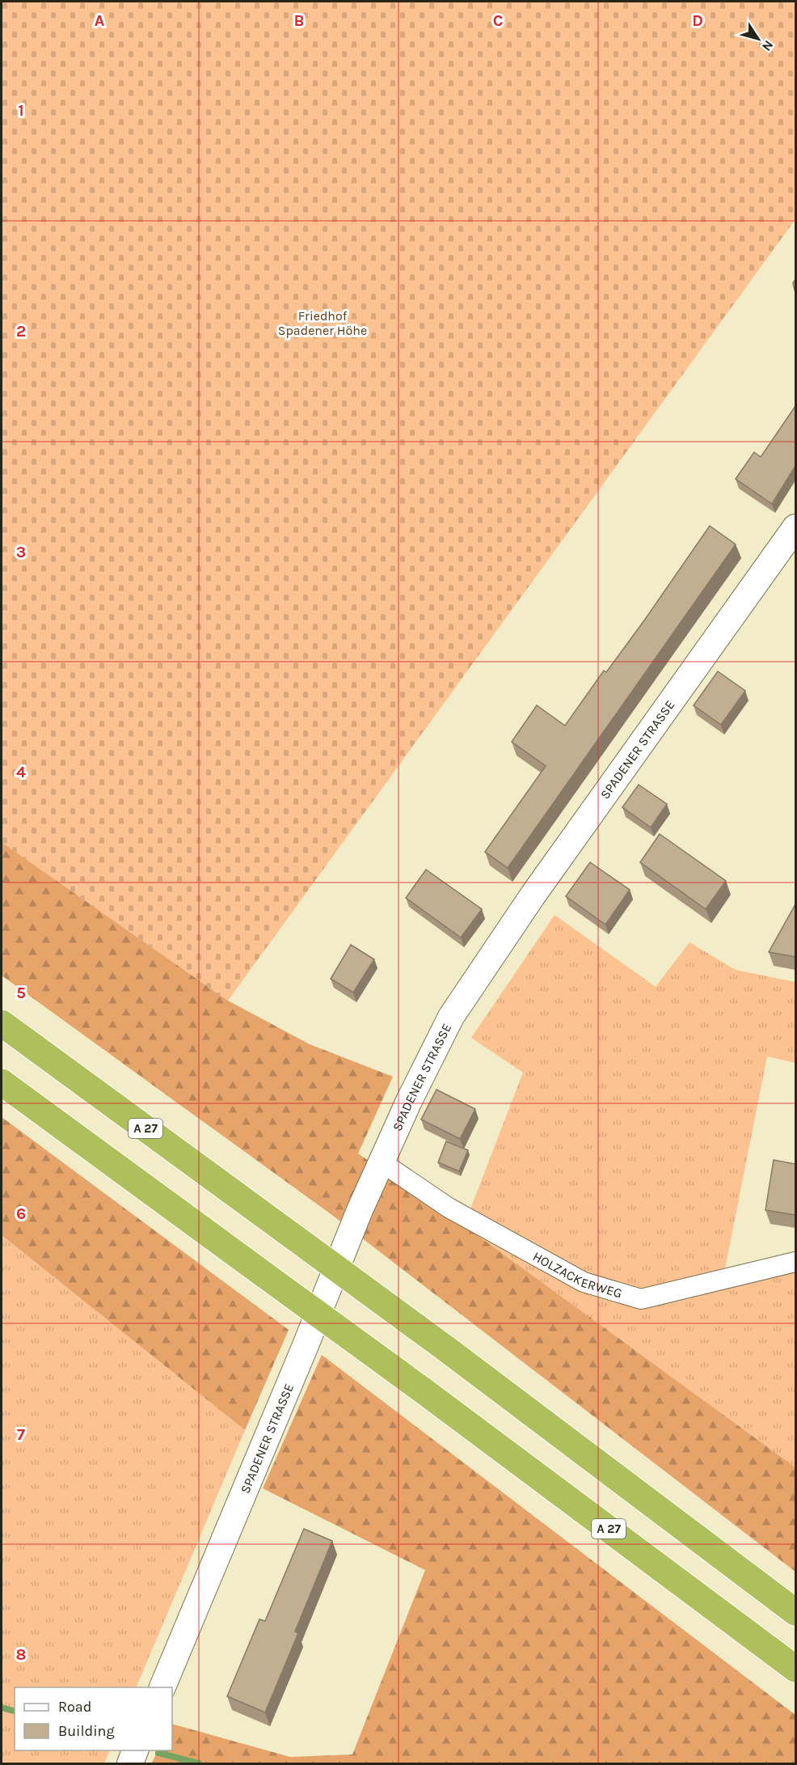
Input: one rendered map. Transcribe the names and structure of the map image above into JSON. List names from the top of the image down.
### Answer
{
  "streets": {
    "highway": ["A 27"],
    "street": ["SPADENER STRASSE", "HOLZACKERWEG"]
  },
  "crossings": [
    ["SPADENER STRASSE", "HOLZACKERWEG"]
  ],
  "parks": ["Friedhof Spadener Höhe"],
  "legend": ["Road", "Building"],
  "north": "bottom right",
  "grid": {
    "columns": [
      "A",
      "B",
      "C",
      "D"
    ],
    "rows": [
      "1",
      "2",
      "3",
      "4",
      "5",
      "6",
      "7",
      "8"
    ]
  }
}
